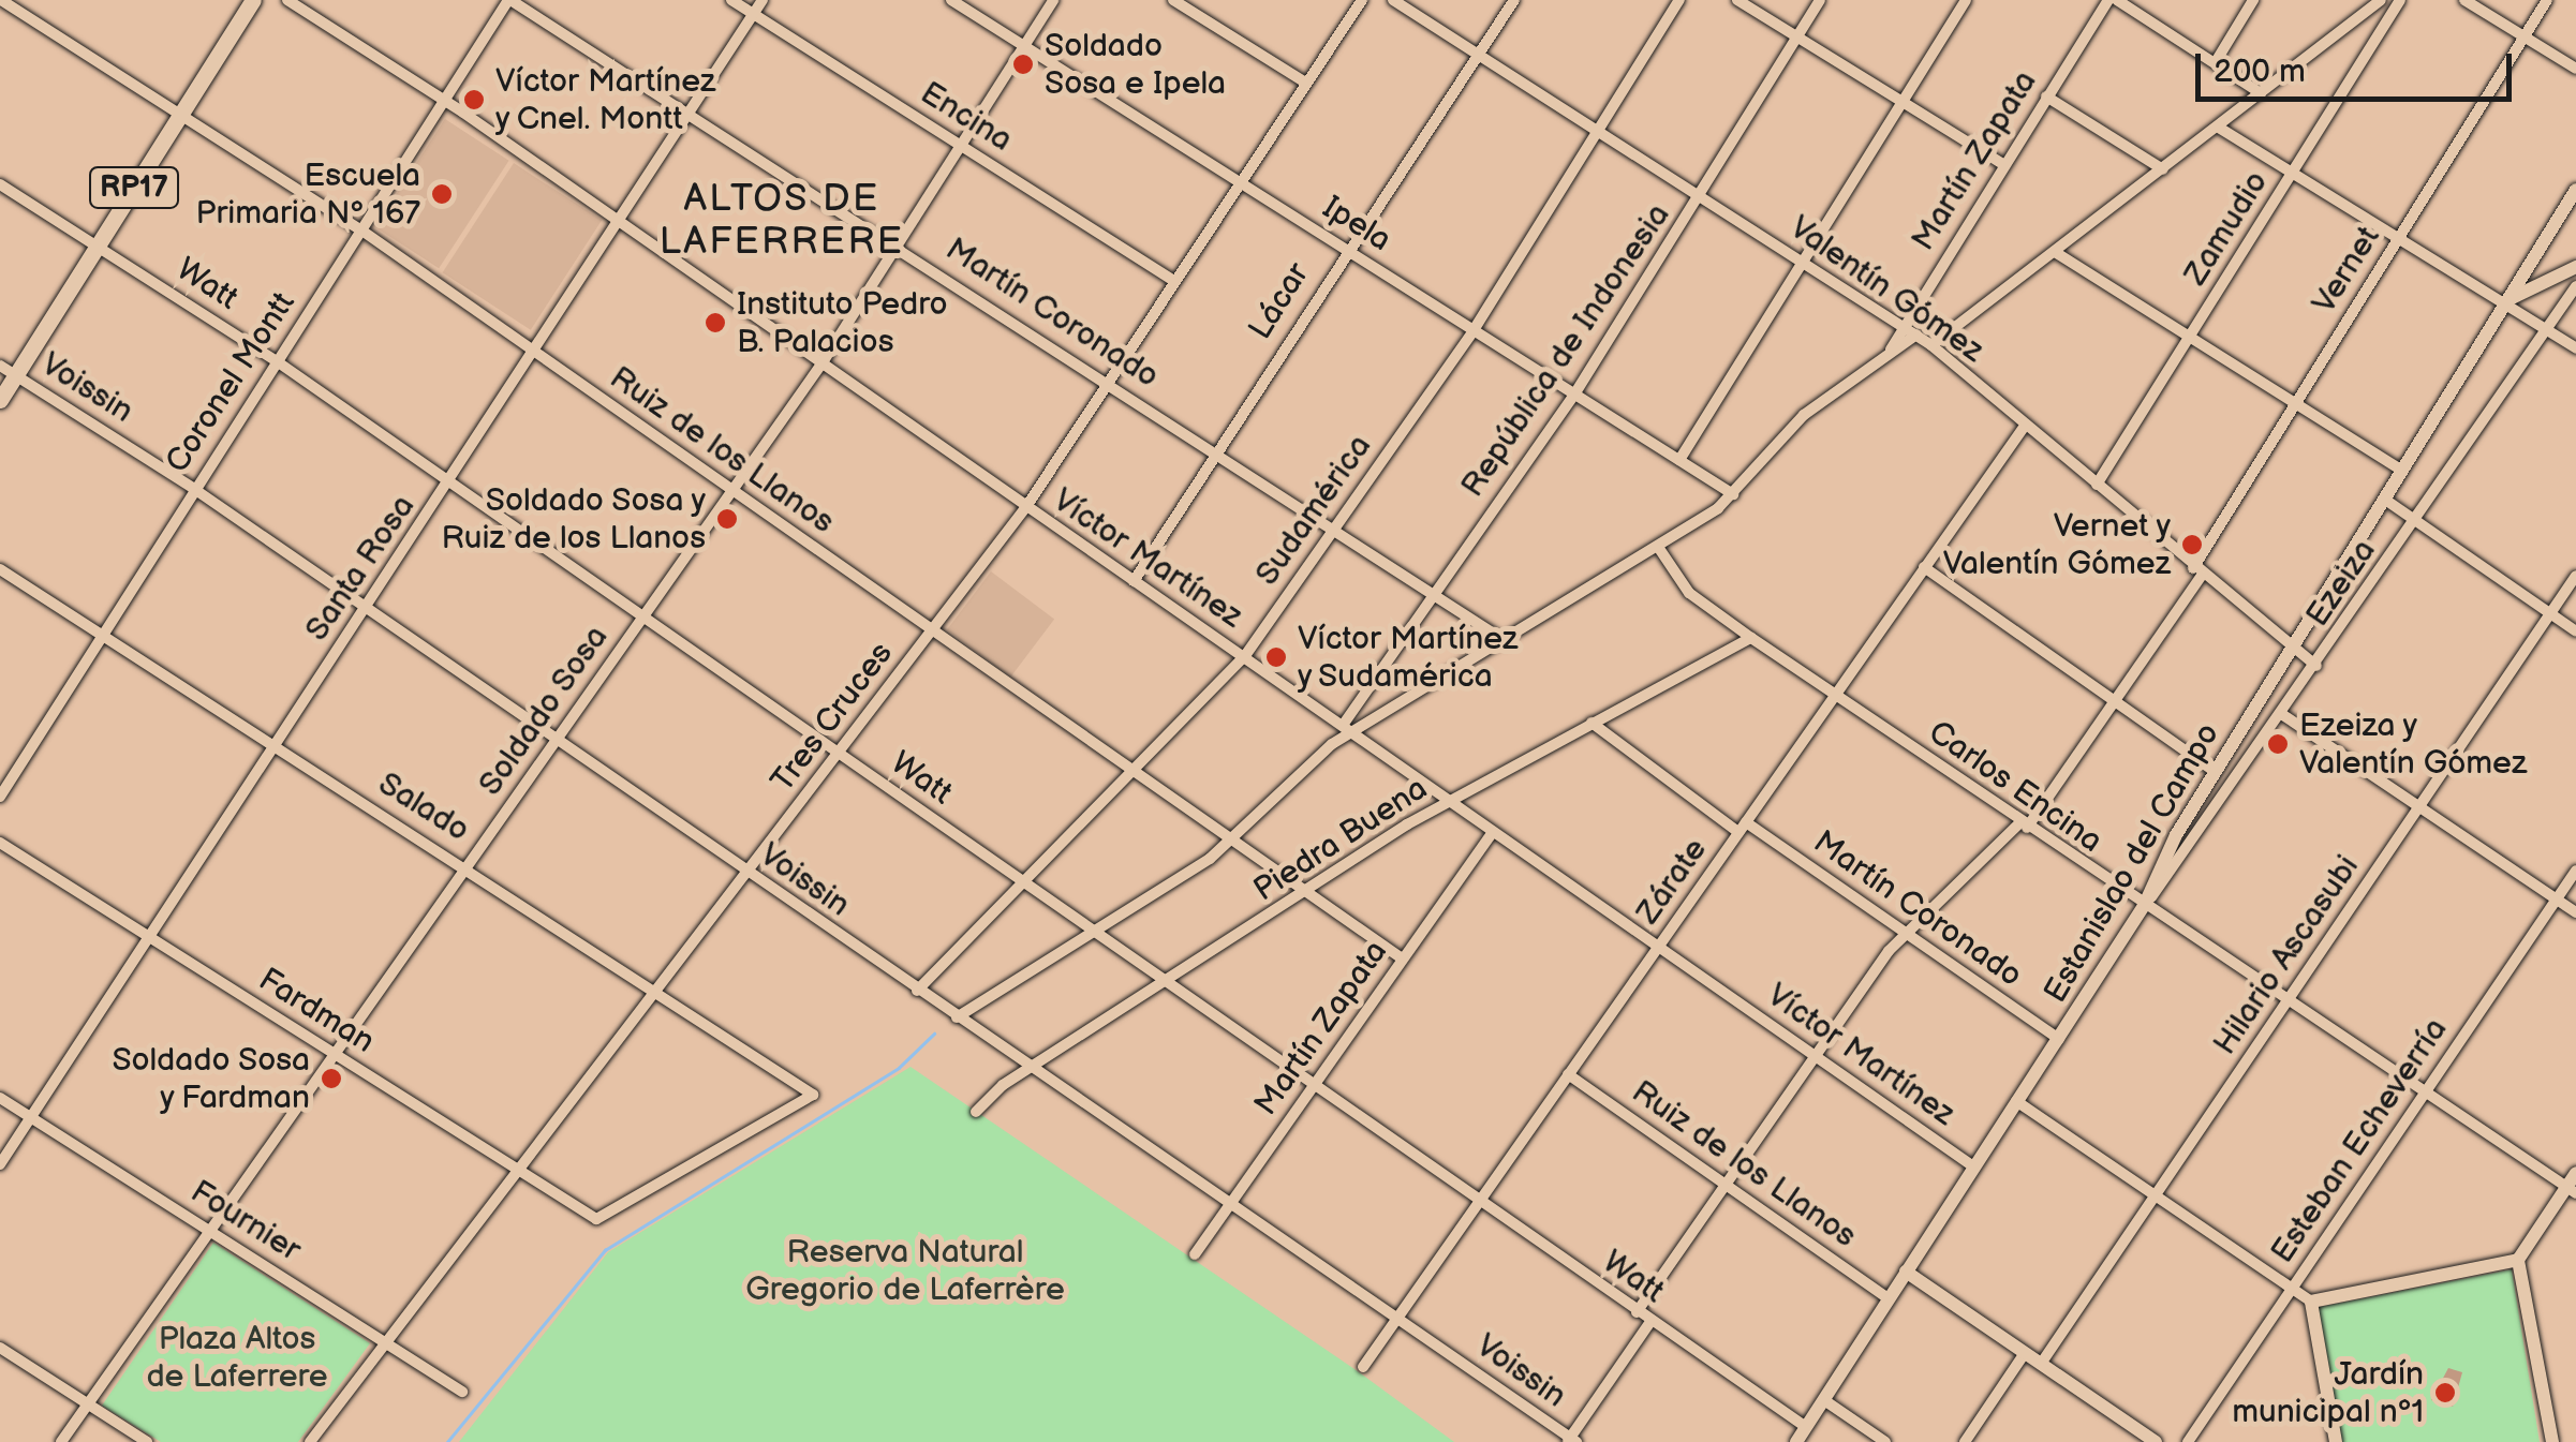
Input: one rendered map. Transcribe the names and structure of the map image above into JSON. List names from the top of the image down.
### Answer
{
  "streets": {
    "main road": ["RP17"],
    "street": [
      "Encina",
      "Martín Zapata",
      "Ipela",
      "Zamudio",
      "Vernet",
      "Watt",
      "Valentín Gómez",
      "Lácar",
      "Martín Coronado",
      "República de Indonesia",
      "Coronel Montt",
      "Voissin",
      "Ruiz de los Llanos",
      "Sudamérica",
      "Víctor Martínez",
      "Santa Rosa",
      "Ezeiza",
      "Soldado Sosa",
      "Tres Cruces",
      "Carlos Encina",
      "Salado",
      "Piedra Buena",
      "Estanislao del Campo",
      "Zárate",
      "Hilario Ascasubi",
      "Fardman",
      "Esteban Echeverría",
      "Fournier"
    ]
  },
  "crossings": [
    ["Encina", "Santa Rosa"],
    ["Encina", "Soldado Sosa"],
    ["Encina", "Tres Cruces"],
    ["Martín Zapata", "Watt"],
    ["Martín Zapata", "Valentín Gómez"],
    ["Martín Zapata", "Voissin"],
    ["Martín Zapata", "Ruiz de los Llanos"],
    ["Martín Zapata", "Víctor Martínez"],
    ["RP17", "Watt"],
    ["RP17", "Voissin"],
    ["RP17", "Ruiz de los Llanos"],
    ["Ipela", "Lácar"],
    ["Ipela", "República de Indonesia"],
    ["Ipela", "Sudamérica"],
    ["Ipela", "Soldado Sosa"],
    ["Ipela", "Tres Cruces"],
    ["Zamudio", "Valentín Gómez"],
    ["Vernet", "Watt"],
    ["Vernet", "Valentín Gómez"],
    ["Vernet", "Martín Coronado"],
    ["Vernet", "Ruiz de los Llanos"],
    ["Vernet", "Víctor Martínez"],
    ["Vernet", "Carlos Encina"],
    ["Watt", "Coronel Montt"],
    ["Watt", "Sudamérica"],
    ["Watt", "Santa Rosa"],
    ["Watt", "Soldado Sosa"],
    ["Watt", "Tres Cruces"],
    ["Watt", "Piedra Buena"],
    ["Watt", "Estanislao del Campo"],
    ["Watt", "Zárate"],
    ["Valentín Gómez", "Lácar"],
    ["Valentín Gómez", "República de Indonesia"],
    ["Valentín Gómez", "Sudamérica"],
    ["Valentín Gómez", "Ezeiza"],
    ["Valentín Gómez", "Estanislao del Campo"],
    ["Valentín Gómez", "Zárate"],
    ["Lácar", "Martín Coronado"],
    ["Lácar", "Víctor Martínez"],
    ["Martín Coronado", "República de Indonesia"],
    ["Martín Coronado", "Coronel Montt"],
    ["Martín Coronado", "Sudamérica"],
    ["Martín Coronado", "Santa Rosa"],
    ["Martín Coronado", "Soldado Sosa"],
    ["Martín Coronado", "Tres Cruces"],
    ["Martín Coronado", "Piedra Buena"],
    ["Martín Coronado", "Estanislao del Campo"],
    ["Martín Coronado", "Zárate"],
    ["República de Indonesia", "Víctor Martínez"],
    ["Coronel Montt", "Voissin"],
    ["Coronel Montt", "Ruiz de los Llanos"],
    ["Coronel Montt", "Víctor Martínez"],
    ["Coronel Montt", "Salado"],
    ["Voissin", "Sudamérica"],
    ["Voissin", "Santa Rosa"],
    ["Voissin", "Soldado Sosa"],
    ["Voissin", "Tres Cruces"],
    ["Voissin", "Piedra Buena"],
    ["Voissin", "Zárate"],
    ["Ruiz de los Llanos", "Sudamérica"],
    ["Ruiz de los Llanos", "Santa Rosa"],
    ["Ruiz de los Llanos", "Soldado Sosa"],
    ["Ruiz de los Llanos", "Tres Cruces"],
    ["Ruiz de los Llanos", "Piedra Buena"],
    ["Ruiz de los Llanos", "Estanislao del Campo"],
    ["Ruiz de los Llanos", "Zárate"],
    ["Sudamérica", "Víctor Martínez"],
    ["Víctor Martínez", "Santa Rosa"],
    ["Víctor Martínez", "Soldado Sosa"],
    ["Víctor Martínez", "Tres Cruces"],
    ["Víctor Martínez", "Piedra Buena"],
    ["Víctor Martínez", "Estanislao del Campo"],
    ["Víctor Martínez", "Zárate"],
    ["Santa Rosa", "Salado"],
    ["Santa Rosa", "Fardman"],
    ["Santa Rosa", "Fournier"],
    ["Ezeiza", "Carlos Encina"],
    ["Ezeiza", "Estanislao del Campo"],
    ["Soldado Sosa", "Salado"],
    ["Soldado Sosa", "Fardman"],
    ["Soldado Sosa", "Fournier"],
    ["Tres Cruces", "Salado"],
    ["Tres Cruces", "Fardman"],
    ["Tres Cruces", "Fournier"],
    ["Carlos Encina", "Piedra Buena"],
    ["Carlos Encina", "Estanislao del Campo"],
    ["Carlos Encina", "Zárate"],
    ["Carlos Encina", "Hilario Ascasubi"],
    ["Carlos Encina", "Esteban Echeverría"],
    ["Salado", "Fardman"]
  ],
  "districts": ["ALTOS DE LAFERRERE"],
  "parks": ["Reserva Natural Gregorio de Laferrère", "Plaza Altos de Laferrere"],
  "places": [
    "Soldado Sosa e Ipela",
    "Víctor Martínez y Cnel. Montt",
    "Escuela Primaria Nº 167",
    "Instituto Pedro B. Palacios",
    "Soldado Sosa y Ruiz de los Llanos",
    "Vernet y Valentín Gómez",
    "Víctor Martínez y Sudamérica",
    "Ezeiza y Valentín Gómez",
    "Soldado Sosa y Fardman",
    "Jardín municipal nº1"
  ],
  "scale_bar": "200 m"
}
